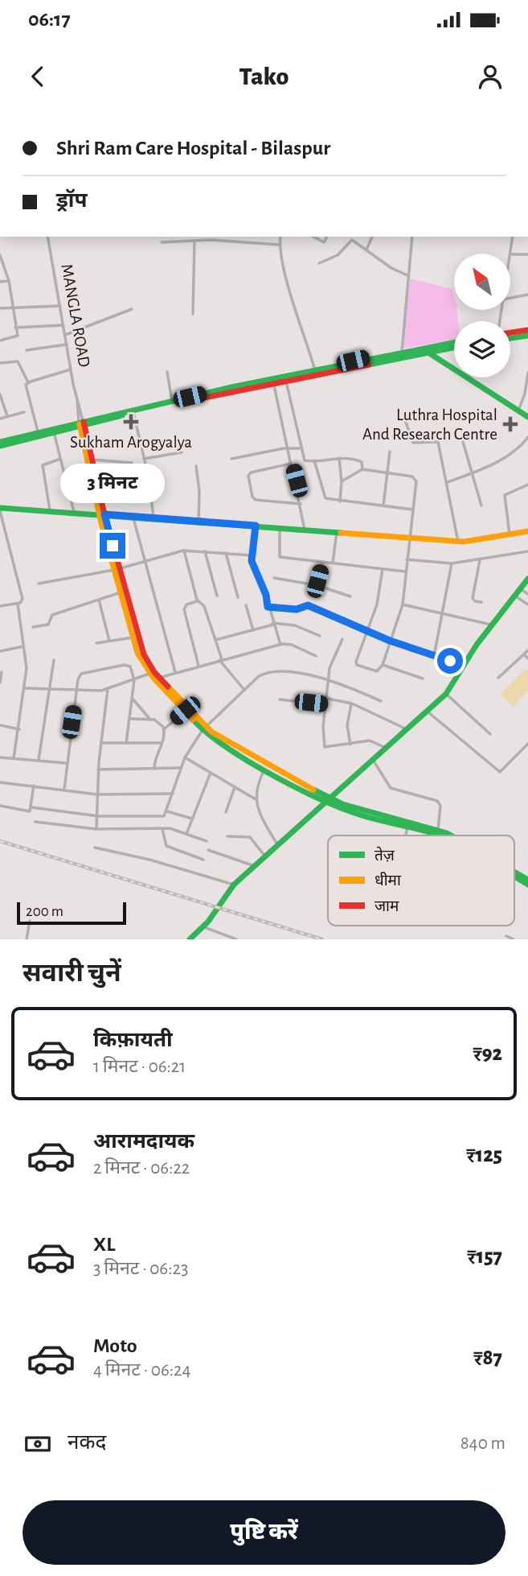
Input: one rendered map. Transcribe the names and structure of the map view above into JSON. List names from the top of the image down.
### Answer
{
  "streets": {
    "street": ["MANGLA ROAD"]
  },
  "places": {
    "health": ["Sukham Arogyalya", "Luthra Hospital And Research Centre"]
  },
  "legend": ["तेज़", "धीमा", "जाम"],
  "scale_bar": "200 m",
  "north": "top left",
  "page": {
    "status": "06:17",
    "header": "Tako",
    "banner": ["Shri Ram Care Hospital - Bilaspur", "ड्रॉप"],
    "bubble": "3 मिनट",
    "scale": "200 m",
    "heading": "सवारी चुनें",
    "list": [
      {
        "name": "किफ़ायती",
        "note": "1 मिनट · 06:21",
        "value": "₹92"
      },
      {
        "name": "आरामदायक",
        "note": "2 मिनट · 06:22",
        "value": "₹125"
      },
      {
        "name": "XL",
        "note": "3 मिनट · 06:23",
        "value": "₹157"
      },
      {
        "name": "Moto",
        "note": "4 मिनट · 06:24",
        "value": "₹87"
      }
    ],
    "pay": ["नकद", "840 m"],
    "buttons": "पुष्टि करें"
  }
}
